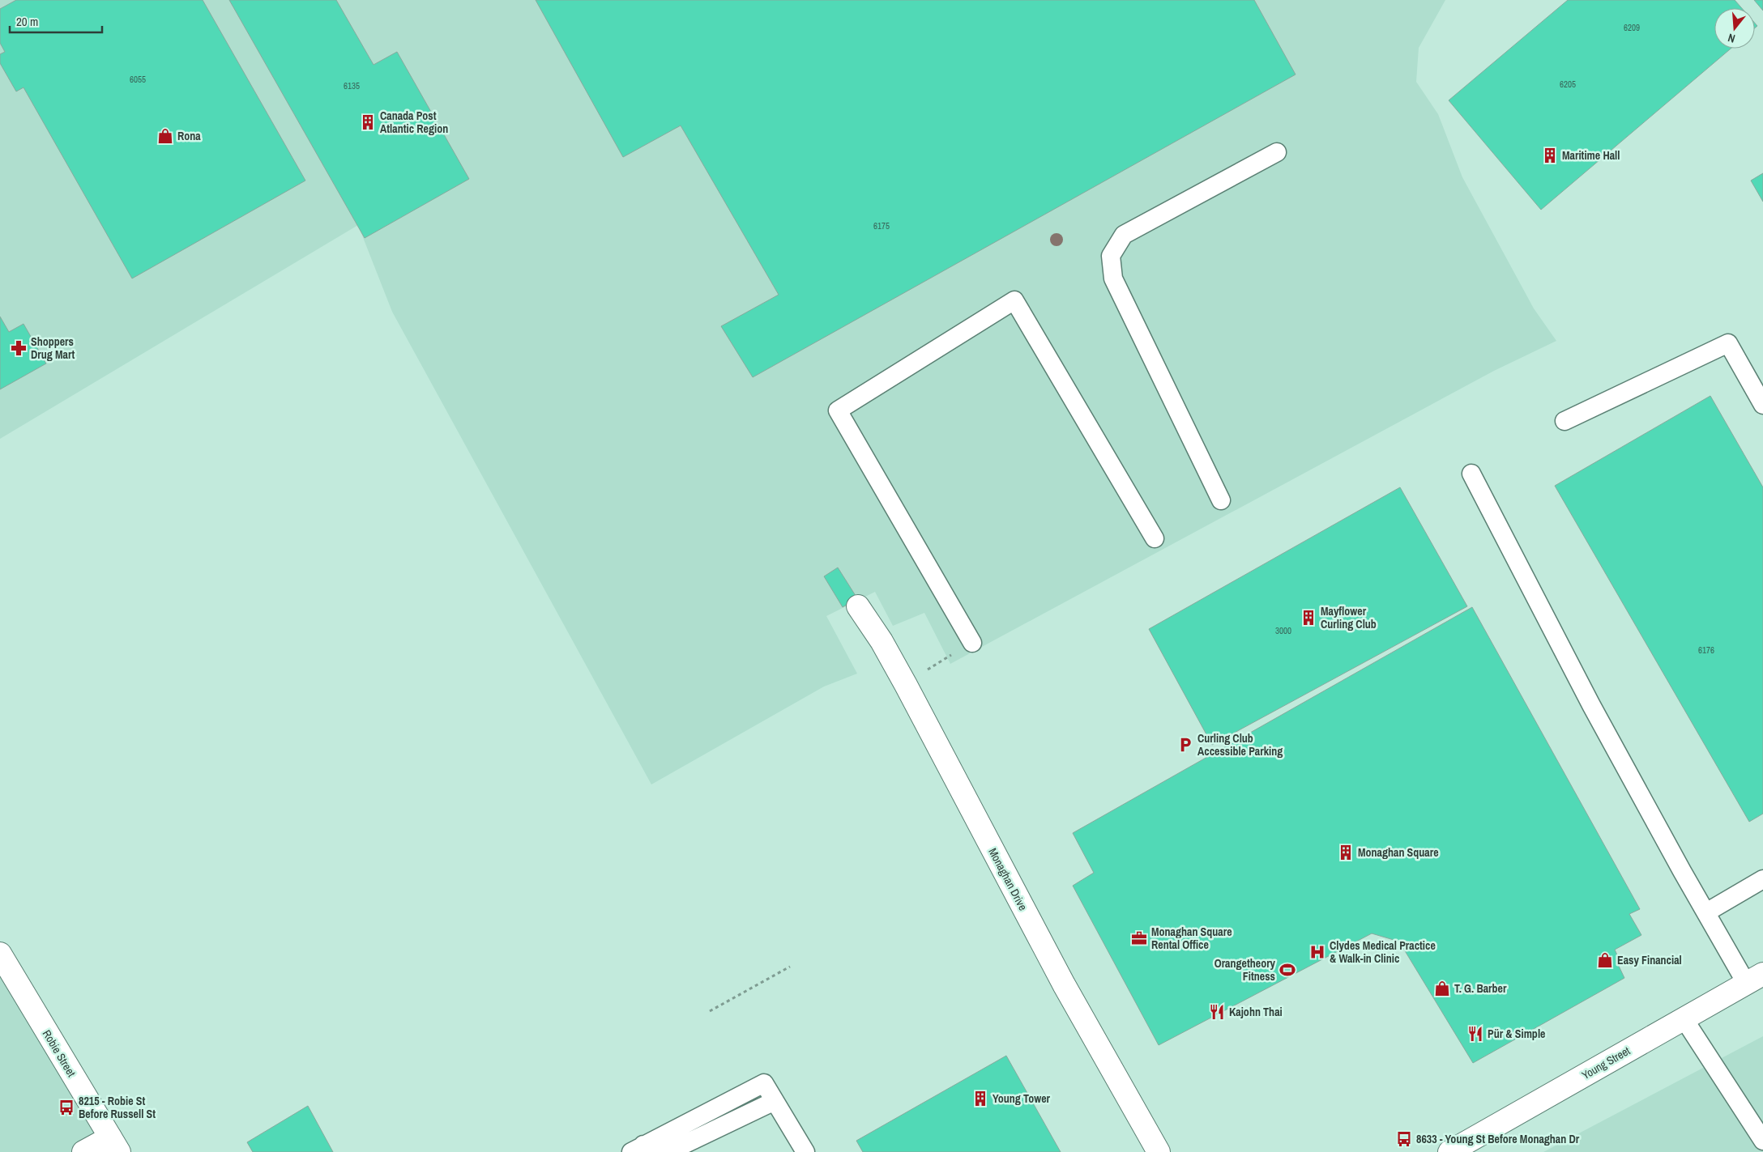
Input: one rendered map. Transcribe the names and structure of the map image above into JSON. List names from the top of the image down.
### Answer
{
  "streets": {
    "street": ["Monaghan Drive", "Robie Street", "Young Street"]
  },
  "places": {
    "building": [
      "Canada Post Atlantic Region",
      "Maritime Hall",
      "Mayflower Curling Club",
      "Monaghan Square",
      "Young Tower"
    ],
    "shop": ["Rona", "Easy Financial", "T. G. Barber"],
    "pharmacy": ["Shoppers Drug Mart"],
    "parking": ["Curling Club Accessible Parking"],
    "office": ["Monaghan Square Rental Office"],
    "hospital": ["Clydes Medical Practice & Walk-in Clinic"],
    "sports": ["Orangetheory Fitness"],
    "restaurant": ["Kajohn Thai", "Pür & Simple"],
    "bus stop": ["8215 - Robie St Before Russell St", "8633 - Young St Before Monaghan Dr"]
  },
  "house_numbers": [
    "6209",
    "6055",
    "6205",
    "6135",
    "6175",
    "3000",
    "6176"
  ],
  "scale_bar": "20 m",
  "north": "bottom"
}
